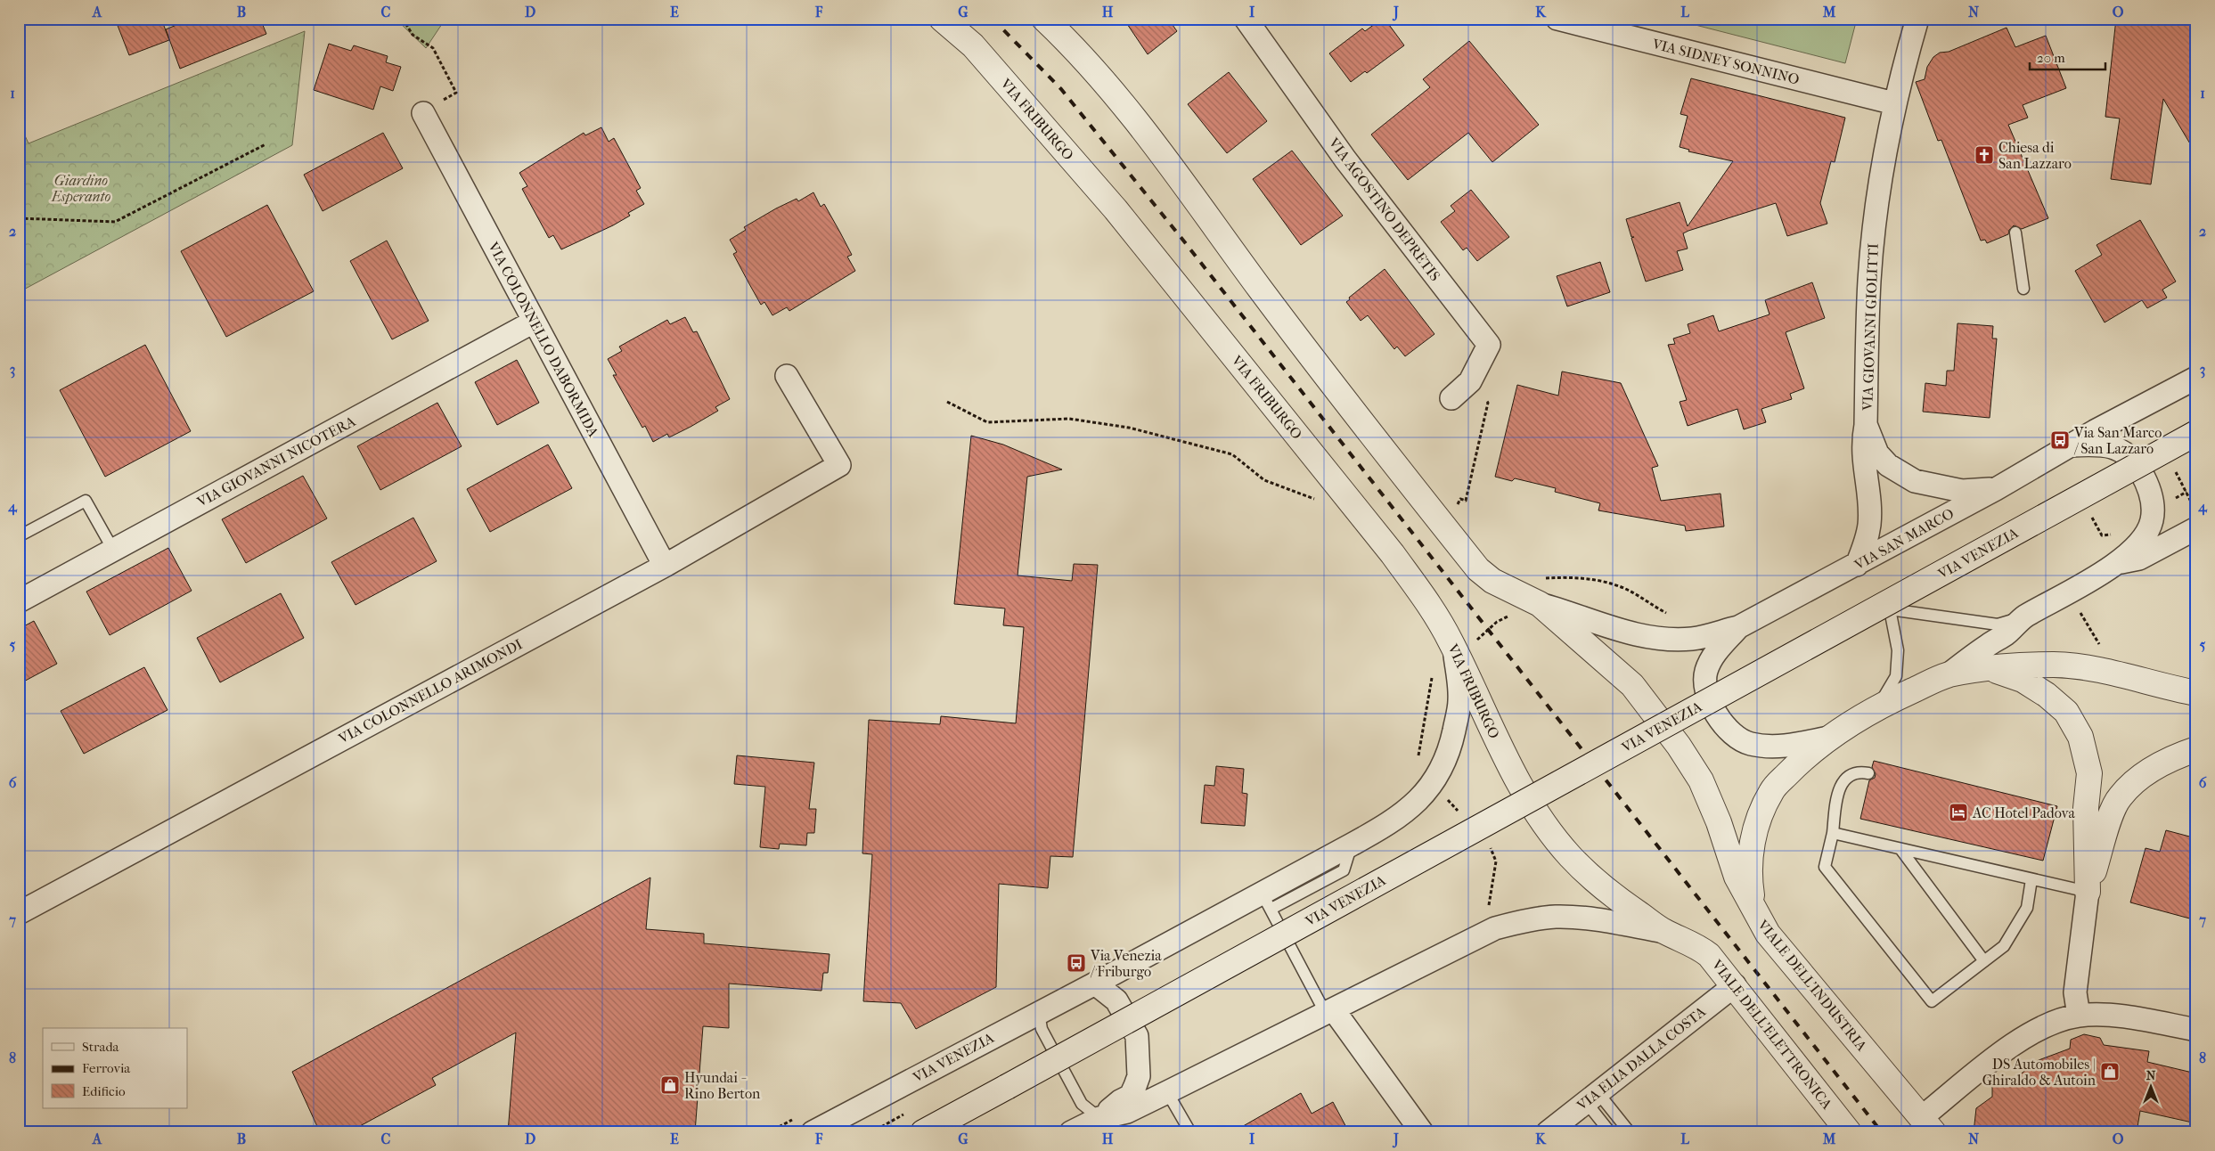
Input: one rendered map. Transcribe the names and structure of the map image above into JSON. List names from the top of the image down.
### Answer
{
  "streets": {
    "street": [
      "VIA SIDNEY SONNINO",
      "VIA FRIBURGO",
      "VIA AGOSTINO DEPRETIS",
      "VIA GIOVANNI GIOLITTI",
      "VIA COLONNELLO DABORMIDA",
      "VIA GIOVANNI NICOTERA",
      "VIA SAN MARCO",
      "VIA VENEZIA",
      "VIA COLONNELLO ARIMONDI",
      "VIALE DELL'INDUSTRIA",
      "VIALE DELL'ELETTRONICA",
      "VIA ELIA DALLA COSTA"
    ]
  },
  "crossings": [
    ["VIA SIDNEY SONNINO", "VIA GIOVANNI GIOLITTI"],
    ["VIA FRIBURGO", "VIA VENEZIA"],
    ["VIA FRIBURGO", "VIALE DELL'ELETTRONICA"],
    ["VIA GIOVANNI GIOLITTI", "VIA SAN MARCO"],
    ["VIA COLONNELLO DABORMIDA", "VIA GIOVANNI NICOTERA"],
    ["VIA COLONNELLO DABORMIDA", "VIA COLONNELLO ARIMONDI"],
    ["VIA SAN MARCO", "VIALE DELL'INDUSTRIA"],
    ["VIALE DELL'ELETTRONICA", "VIA ELIA DALLA COSTA"]
  ],
  "parks": ["Giardino Esperanto"],
  "places": {
    "church": ["Chiesa di San Lazzaro"],
    "bus stop": ["Via San Marco / San Lazzaro", "Via Venezia / Friburgo"],
    "hotel": ["AC Hotel Padova"],
    "shop": ["DS Automobiles | Ghiraldo & Autoin", "Hyundai - Rino Berton"]
  },
  "legend": ["Strada", "Ferrovia", "Edificio"],
  "scale_bar": "20 m",
  "north": "top",
  "grid": {
    "columns": [
      "A",
      "B",
      "C",
      "D",
      "E",
      "F",
      "G",
      "H",
      "I",
      "J",
      "K",
      "L",
      "M",
      "N",
      "O"
    ],
    "rows": [
      "1",
      "2",
      "3",
      "4",
      "5",
      "6",
      "7",
      "8"
    ]
  }
}
